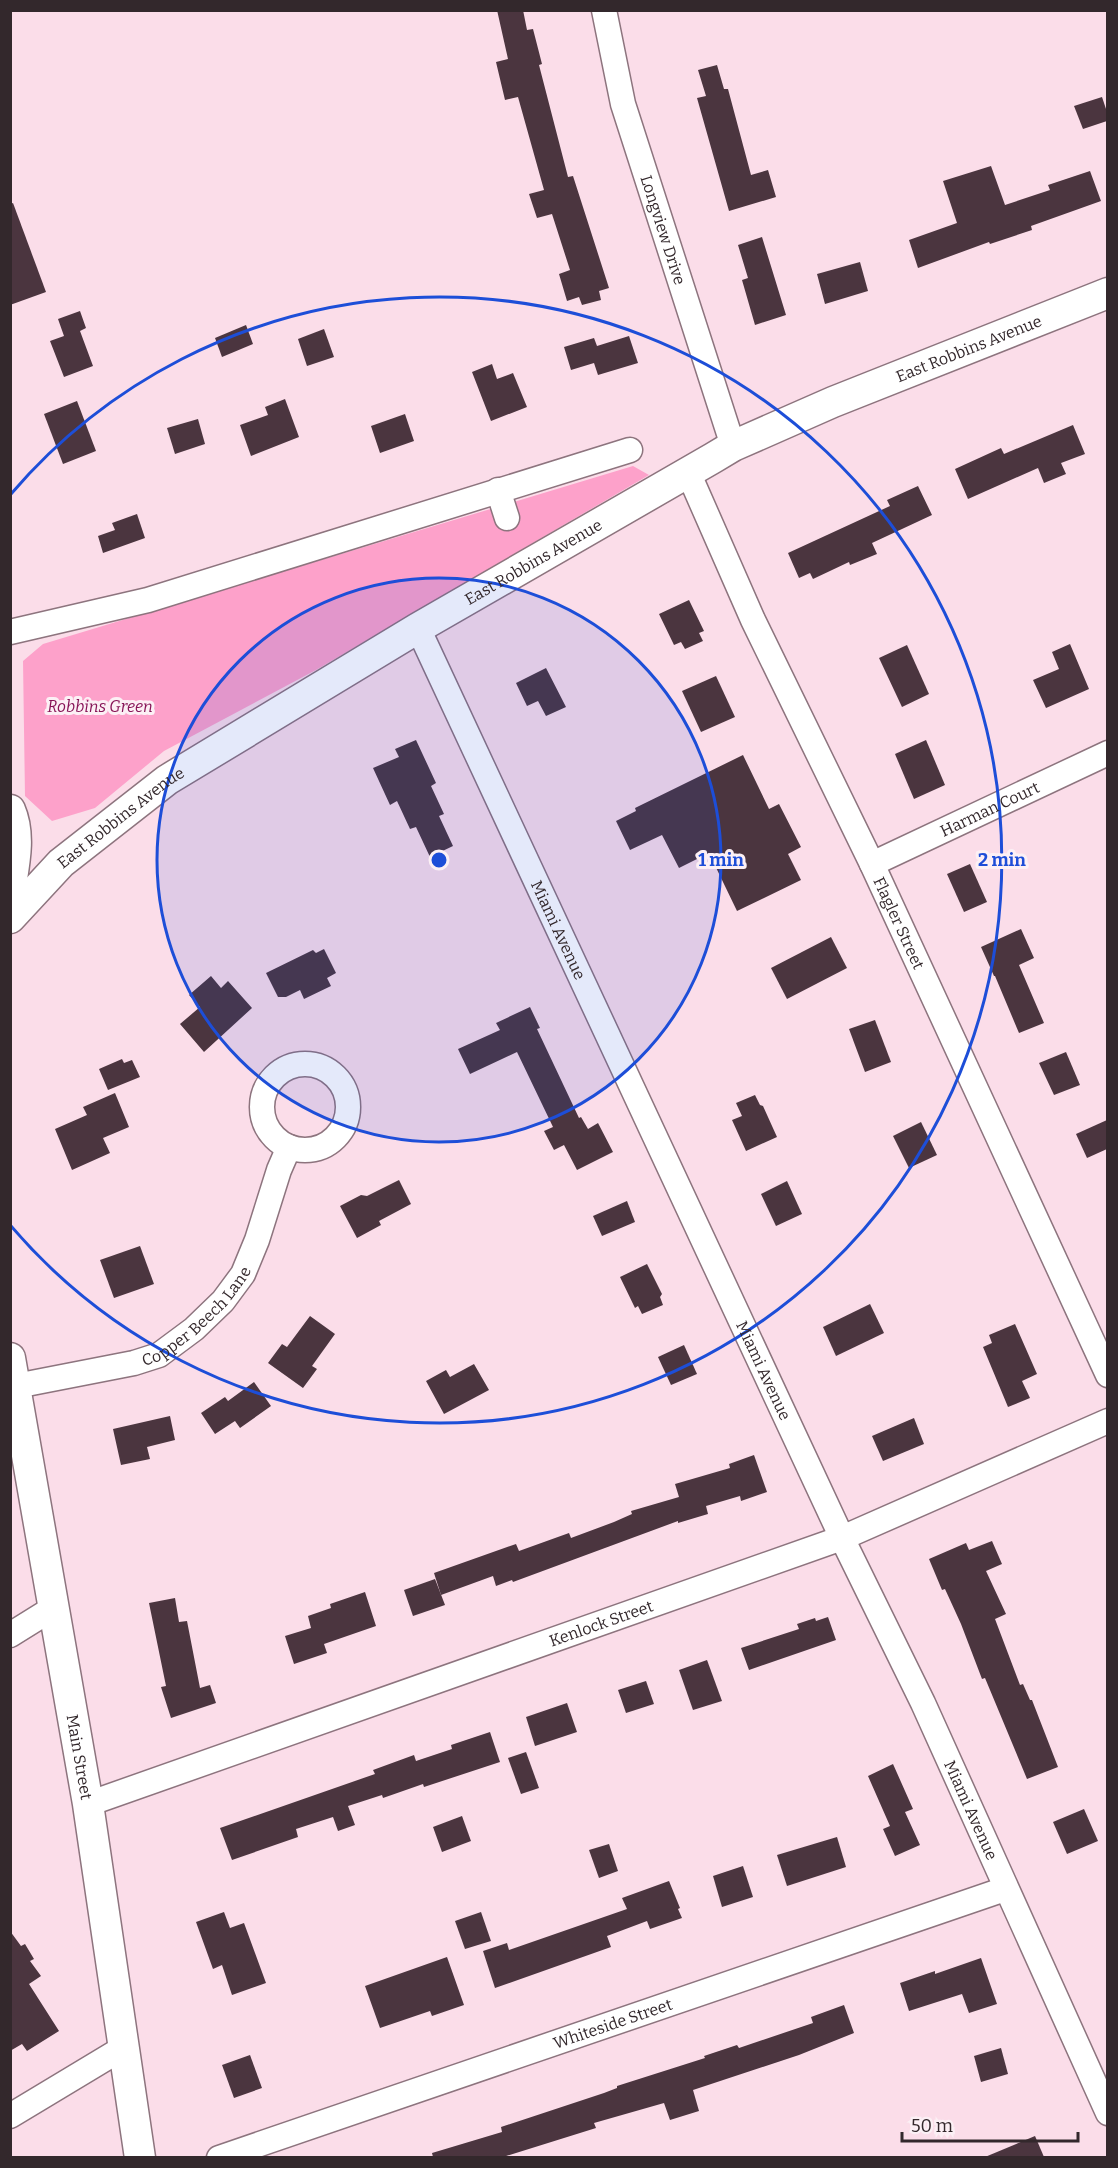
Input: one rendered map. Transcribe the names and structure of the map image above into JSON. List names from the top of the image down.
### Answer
{
  "streets": {
    "main road": ["East Robbins Avenue", "Main Street"],
    "street": [
      "Longview Drive",
      "Harman Court",
      "Flagler Street",
      "Miami Avenue",
      "Copper Beech Lane",
      "Kenlock Street",
      "Whiteside Street"
    ]
  },
  "crossings": [
    ["Longview Drive", "East Robbins Avenue"],
    ["East Robbins Avenue", "Flagler Street"],
    ["East Robbins Avenue", "Miami Avenue"],
    ["Harman Court", "Flagler Street"],
    ["Miami Avenue", "Kenlock Street"],
    ["Miami Avenue", "Whiteside Street"],
    ["Copper Beech Lane", "Main Street"],
    ["Kenlock Street", "Main Street"]
  ],
  "parks": ["Robbins Green"],
  "scale_bar": "50 m",
  "rings": ["1 min", "2 min"]
}
